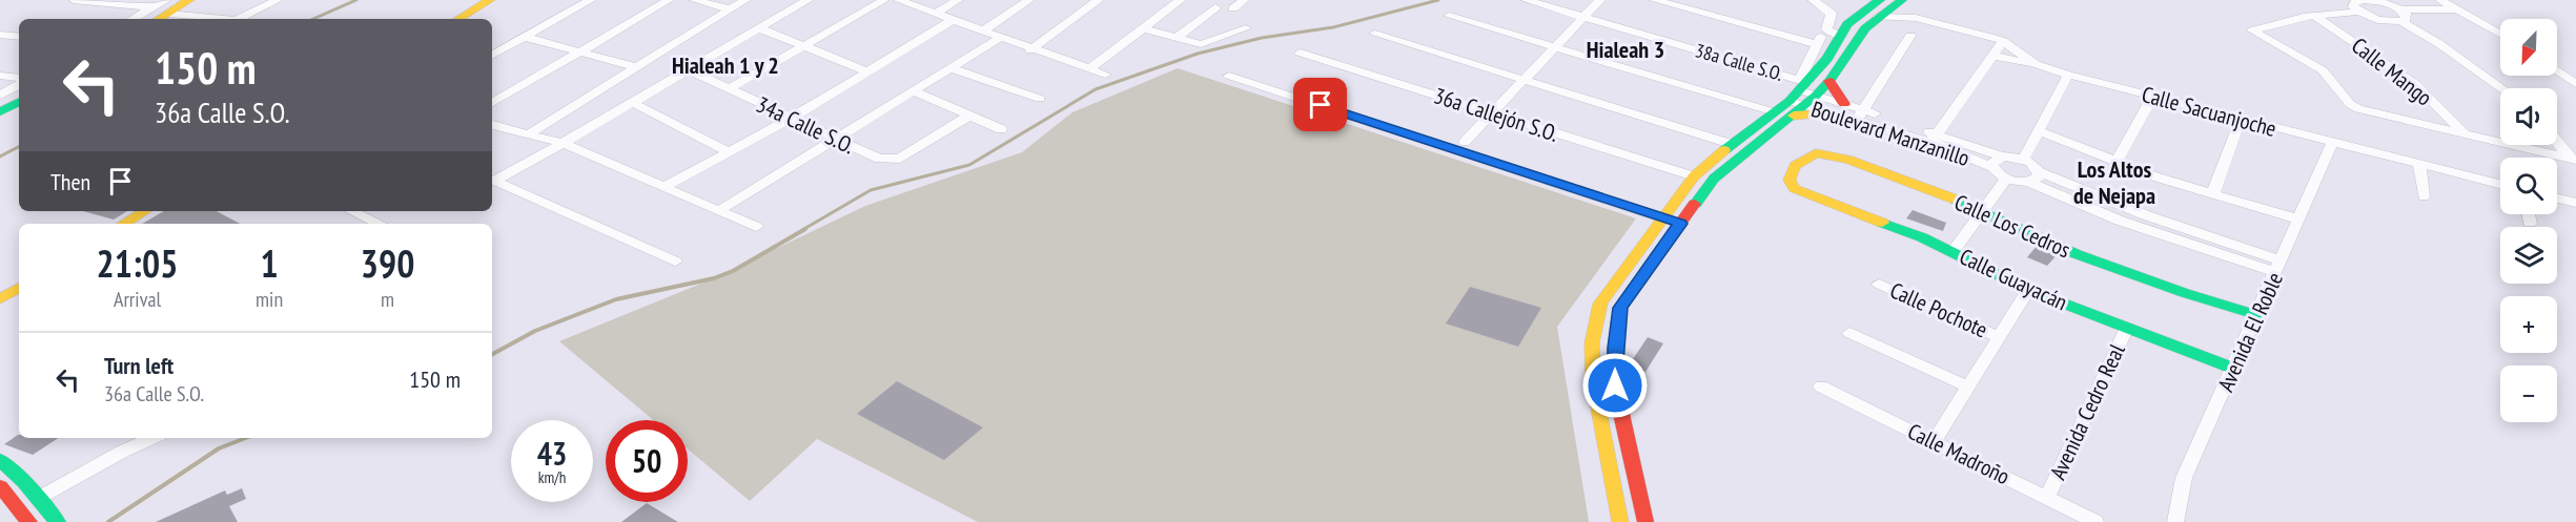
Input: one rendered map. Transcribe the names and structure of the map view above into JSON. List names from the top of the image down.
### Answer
{
  "streets": {
    "main road": ["Calle Los Cedros", "Calle Guayacán"],
    "street": [
      "38a Calle S.O.",
      "Calle Mango",
      "Calle Sacuanjoche",
      "36a Callejón S.O.",
      "34a Calle S.O.",
      "Boulevard Manzanillo",
      "Calle Pochote",
      "Avenida El Roble",
      "Avenida Cedro Real",
      "Calle Madroño"
    ]
  },
  "crossings": [
    ["38a Calle S.O.", "Boulevard Manzanillo"],
    ["Calle Sacuanjoche", "Avenida El Roble"],
    ["Calle Los Cedros", "Calle Guayacán"],
    ["Calle Los Cedros", "Avenida El Roble"],
    ["Calle Guayacán", "Avenida El Roble"],
    ["Calle Guayacán", "Avenida Cedro Real"],
    ["Avenida Cedro Real", "Calle Madroño"]
  ],
  "districts": ["Hialeah 3", "Hialeah 1 y 2", "Los Altos de Nejapa"],
  "north": "bottom left",
  "page": {
    "map_buttons": ["+", "−"],
    "turn": ["150 m", "36a Calle S.O."],
    "then": "Then",
    "eta": [
      "21:05",
      "Arrival",
      "1",
      "min",
      "390",
      "m"
    ],
    "list": [
      {
        "name": "Turn left",
        "note": "36a Calle S.O.",
        "value": "150 m"
      }
    ],
    "speed": "43 km/h",
    "limit": "50"
  }
}
